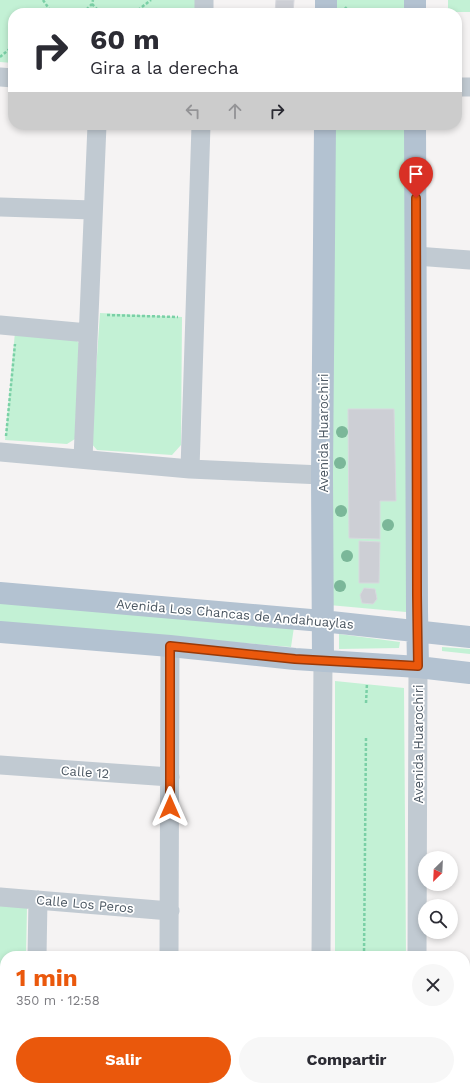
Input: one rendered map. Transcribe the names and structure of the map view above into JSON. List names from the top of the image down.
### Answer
{
  "streets": {
    "main road": ["Avenida Huarochiri", "Avenida Los Chancas de Andahuaylas"],
    "street": ["Calle 12", "Calle Los Peros"]
  },
  "crossings": [
    ["Avenida Huarochiri", "Avenida Los Chancas de Andahuaylas"]
  ],
  "north": "bottom left",
  "page": {
    "turn": ["60 m", "Gira a la derecha"],
    "heading": ["1 min", "350 m · 12:58"],
    "buttons": ["Salir", "Compartir"]
  }
}
